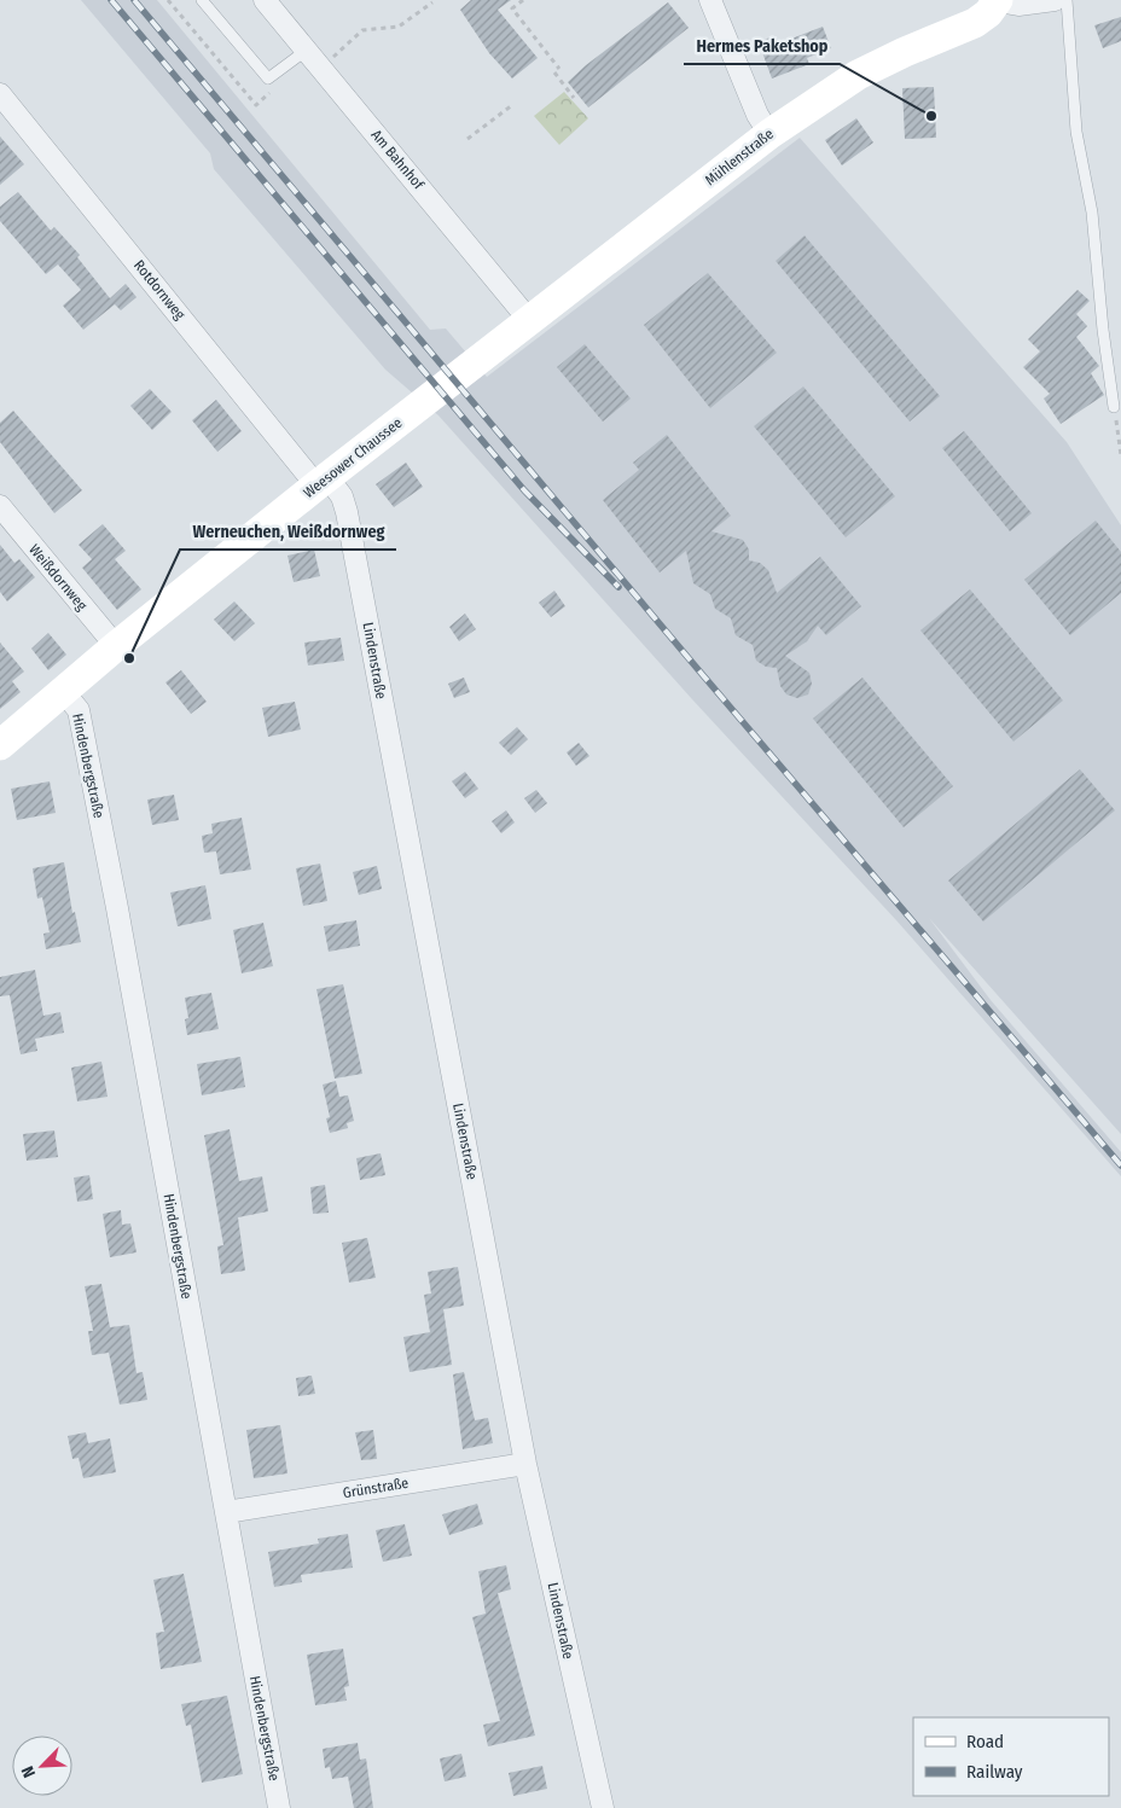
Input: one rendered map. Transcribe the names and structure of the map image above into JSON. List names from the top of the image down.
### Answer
{
  "streets": {
    "main road": ["Mühlenstraße", "Weesower Chaussee"],
    "street": [
      "Am Bahnhof",
      "Rotdornweg",
      "Weißdornweg",
      "Lindenstraße",
      "Hindenbergstraße",
      "Grünstraße"
    ]
  },
  "crossings": [
    ["Mühlenstraße", "Am Bahnhof"],
    ["Mühlenstraße", "Weesower Chaussee"],
    ["Rotdornweg", "Weesower Chaussee"],
    ["Rotdornweg", "Lindenstraße"],
    ["Weesower Chaussee", "Weißdornweg"],
    ["Weesower Chaussee", "Lindenstraße"],
    ["Weesower Chaussee", "Hindenbergstraße"],
    ["Lindenstraße", "Grünstraße"],
    ["Hindenbergstraße", "Grünstraße"]
  ],
  "places": ["Hermes Paketshop", "Werneuchen, Weißdornweg"],
  "legend": ["Road", "Railway"],
  "north": "bottom left"
}
